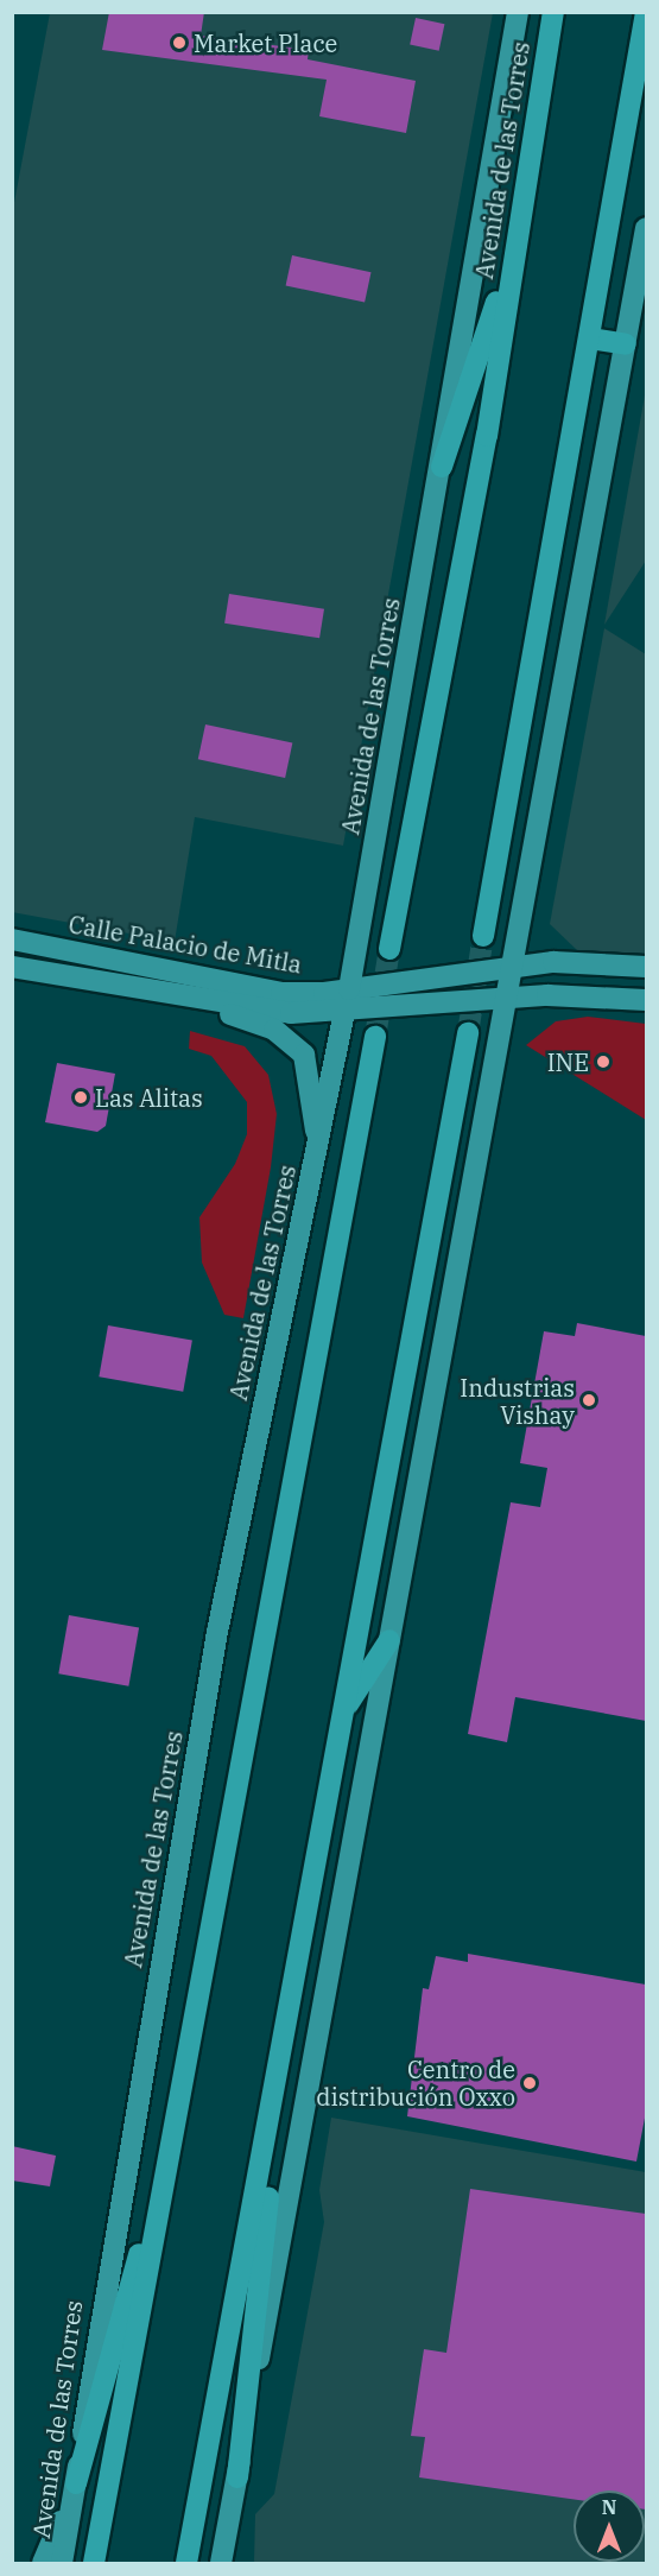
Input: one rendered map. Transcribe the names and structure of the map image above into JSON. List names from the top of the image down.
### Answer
{
  "streets": {
    "highway": ["Avenida de las Torres"],
    "main road": ["Calle Palacio de Mitla"]
  },
  "crossings": [
    ["Avenida de las Torres", "Calle Palacio de Mitla"]
  ],
  "places": [
    "Market Place",
    "INE",
    "Las Alitas",
    "Industrias Vishay",
    "Centro de distribución Oxxo"
  ],
  "north": "top"
}
